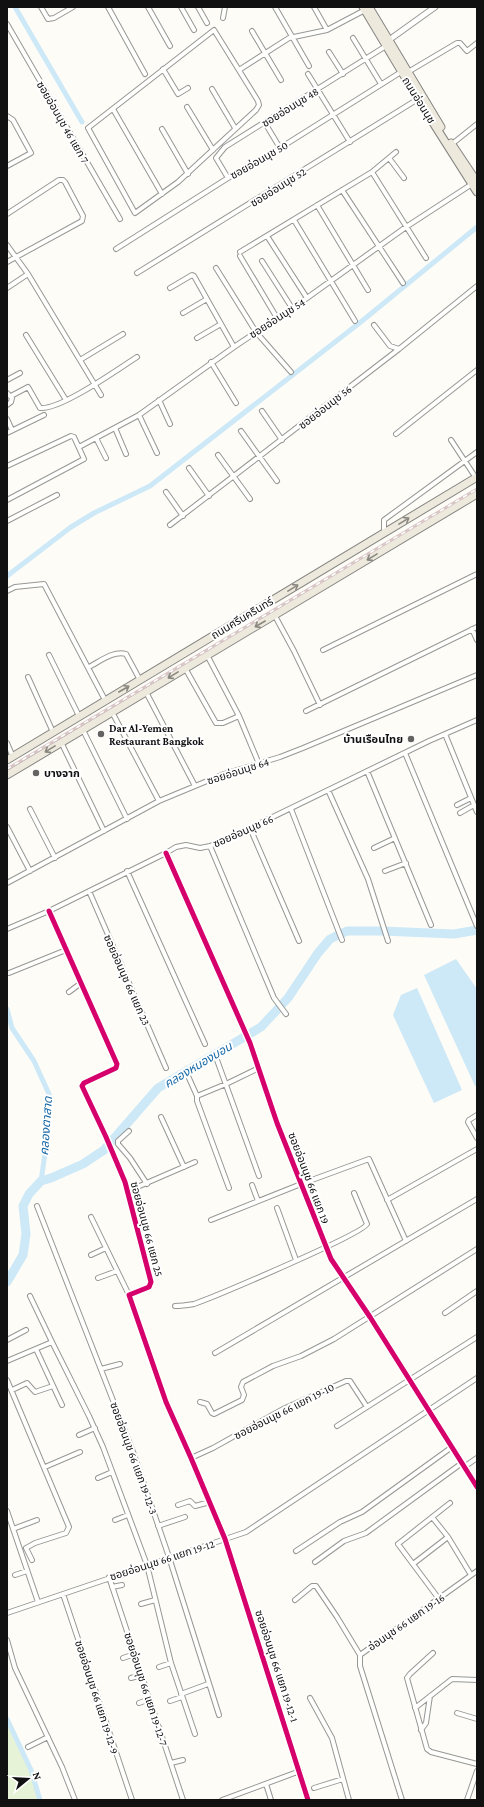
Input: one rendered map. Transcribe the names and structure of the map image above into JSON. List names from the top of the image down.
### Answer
{
  "streets": {
    "main road": ["ถนนอ่อนนุช", "ถนนศรีนครินทร์"],
    "street": [
      "ซอยอ่อนนุช 48",
      "ซอยอ่อนนุช 46 แยก 7",
      "ซอยอ่อนนุช 50",
      "ซอยอ่อนนุช 52",
      "ซอยอ่อนนุช 54",
      "ซอยอ่อนนุช 56",
      "ซอยอ่อนนุช 64",
      "ซอยอ่อนนุช 66",
      "ซอยอ่อนนุช 66 แยก 23",
      "ซอยอ่อนนุช 66 แยก 19",
      "ซอยอ่อนนุช 66 แยก 25",
      "ซอยอ่อนนุช 66 แยก 19-10",
      "ซอยอ่อนนุช 66 แยก 19-12-3",
      "ซอยอ่อนนุช 66 แยก 19-12",
      "อ่อนนุช 66 แยก 19-16",
      "ซอยอ่อนนุช 66 แยก 19-12-1",
      "ซอยอ่อนนุช 66 แยก 19-12-7",
      "ซอยอ่อนนุช 66 แยก 19-12-9"
    ]
  },
  "crossings": [
    ["ถนนอ่อนนุช", "ซอยอ่อนนุช 48"],
    ["ถนนอ่อนนุช", "ซอยอ่อนนุช 50"],
    ["ถนนอ่อนนุช", "ซอยอ่อนนุช 52"],
    ["ถนนอ่อนนุช", "ซอยอ่อนนุช 54"],
    ["ซอยอ่อนนุช 48", "ซอยอ่อนนุช 50"],
    ["ซอยอ่อนนุช 66", "ซอยอ่อนนุช 66 แยก 23"],
    ["ซอยอ่อนนุช 66", "ซอยอ่อนนุช 66 แยก 19"],
    ["ซอยอ่อนนุช 66", "ซอยอ่อนนุช 66 แยก 25"],
    ["ซอยอ่อนนุช 66 แยก 19", "ซอยอ่อนนุช 66 แยก 19-12"],
    ["ซอยอ่อนนุช 66 แยก 19-12-3", "ซอยอ่อนนุช 66 แยก 19-12"],
    ["ซอยอ่อนนุช 66 แยก 19-12", "ซอยอ่อนนุช 66 แยก 19-12-1"],
    ["ซอยอ่อนนุช 66 แยก 19-12", "ซอยอ่อนนุช 66 แยก 19-12-7"],
    ["ซอยอ่อนนุช 66 แยก 19-12", "ซอยอ่อนนุช 66 แยก 19-12-9"]
  ],
  "water": ["คลองหนองบอน", "คลองตาสาด"],
  "places": ["Dar Al-Yemen Restaurant Bangkok", "บ้านเรือนไทย", "บางจาก"],
  "north": "right"
}
